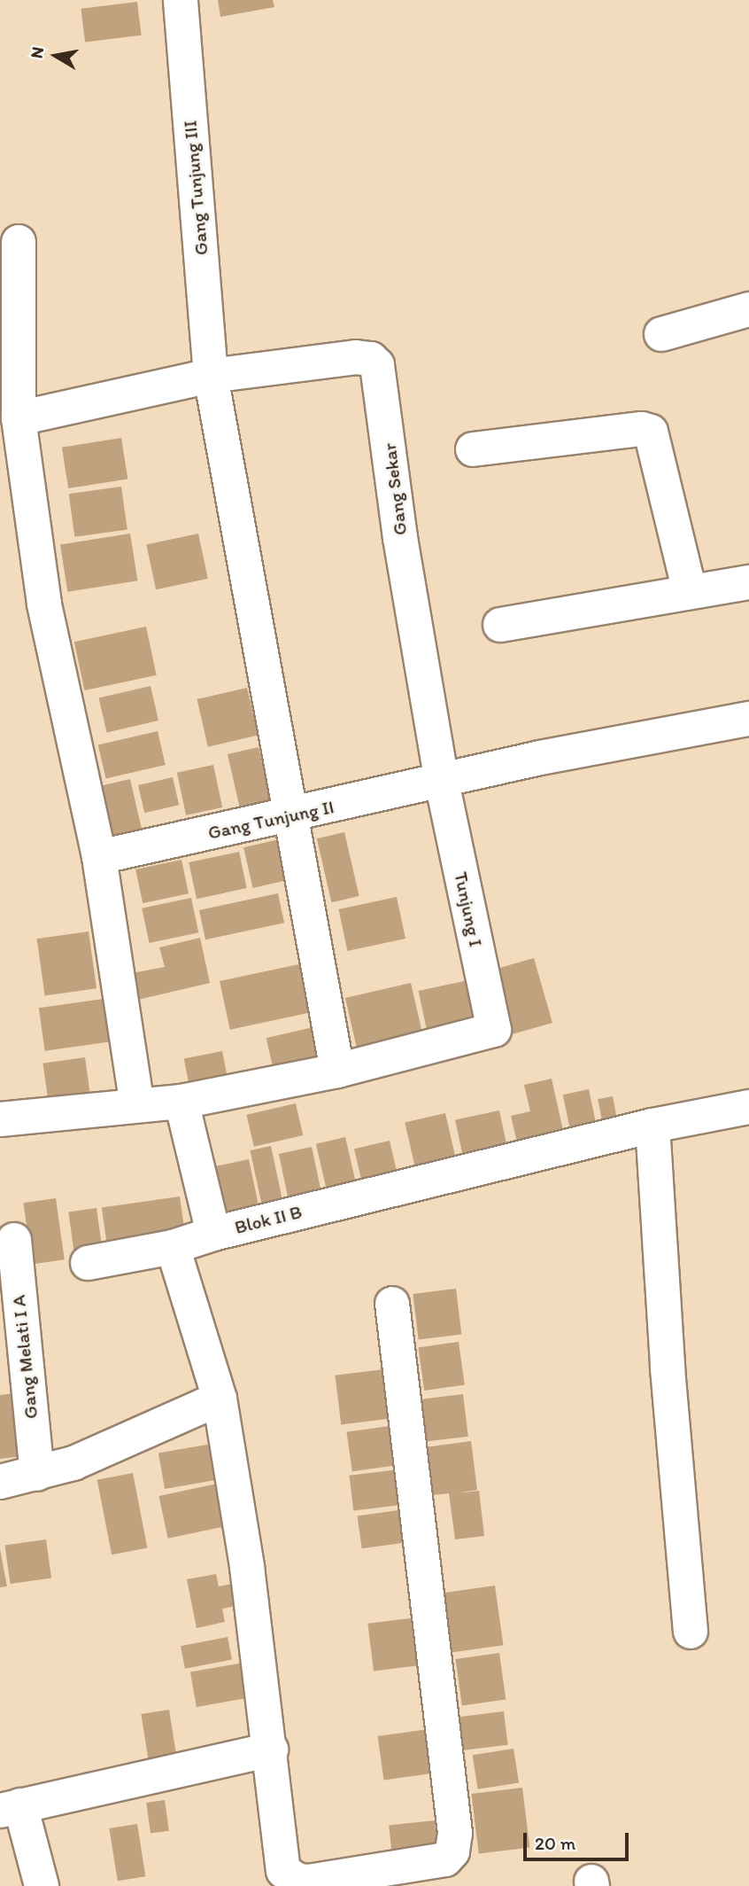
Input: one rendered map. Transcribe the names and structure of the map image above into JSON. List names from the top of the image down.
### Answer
{
  "streets": {
    "street": [
      "Gang Tunjung III",
      "Gang Sekar",
      "Gang Tunjung II",
      "Tunjung I",
      "Blok II B",
      "Gang Melati I A"
    ]
  },
  "crossings": [
    ["Gang Tunjung III", "Gang Sekar"],
    ["Gang Tunjung III", "Gang Tunjung II"],
    ["Gang Tunjung III", "Tunjung I"],
    ["Gang Sekar", "Gang Tunjung II"],
    ["Gang Sekar", "Tunjung I"],
    ["Gang Tunjung II", "Tunjung I"]
  ],
  "scale_bar": "20 m",
  "north": "left"
}
